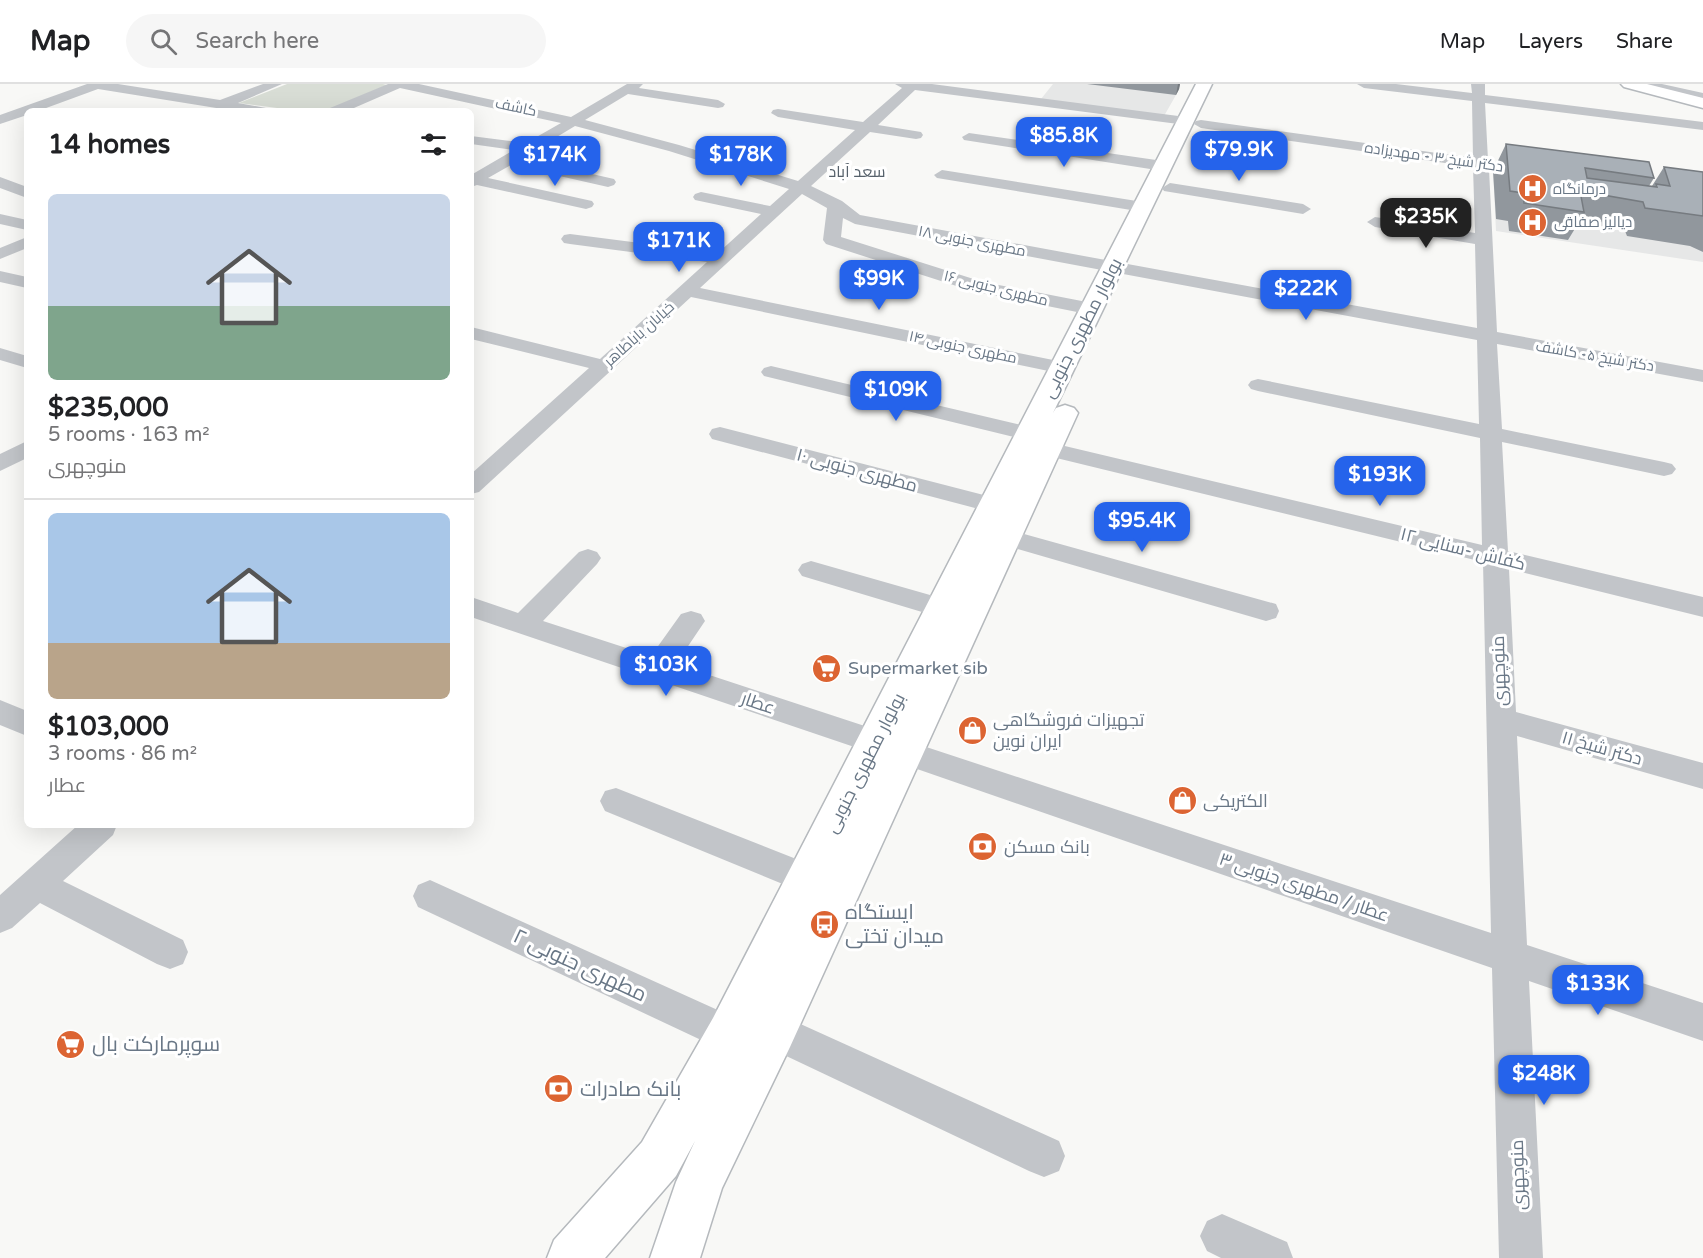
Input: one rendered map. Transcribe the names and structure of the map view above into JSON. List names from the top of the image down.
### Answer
{
  "streets": {
    "main road": ["بولوار مطهری جنوبی"],
    "street": [
      "کاشف",
      "دکتر شیخ ۳ - مهدیزاده",
      "مطهری جنوبی ۱۸",
      "مطهری جنوبی ۱۶",
      "خیابان باباطاهر",
      "مطهری جنوبی ۱۴",
      "دکتر شیخ ۵- کاشف",
      "مطهری جنوبی ۱۰",
      "کفاش -سنایی ۱۲",
      "منوچهری",
      "عطار",
      "دکتر شیخ ۱۱",
      "عطار / مطهری جنوبی ۳",
      "مطهری جنوبی ۲"
    ]
  },
  "crossings": [
    ["کاشف", "مطهری جنوبی ۱۸"],
    ["کاشف", "مطهری جنوبی ۱۶"],
    ["کاشف", "خیابان باباطاهر"],
    ["دکتر شیخ ۳ - مهدیزاده", "بولوار مطهری جنوبی"],
    ["دکتر شیخ ۳ - مهدیزاده", "خیابان باباطاهر"],
    ["دکتر شیخ ۳ - مهدیزاده", "منوچهری"],
    ["مطهری جنوبی ۱۸", "مطهری جنوبی ۱۶"],
    ["مطهری جنوبی ۱۸", "بولوار مطهری جنوبی"],
    ["مطهری جنوبی ۱۸", "دکتر شیخ ۵- کاشف"],
    ["مطهری جنوبی ۱۸", "منوچهری"],
    ["مطهری جنوبی ۱۶", "بولوار مطهری جنوبی"],
    ["بولوار مطهری جنوبی", "مطهری جنوبی ۱۴"],
    ["بولوار مطهری جنوبی", "مطهری جنوبی ۱۰"],
    ["بولوار مطهری جنوبی", "کفاش -سنایی ۱۲"],
    ["بولوار مطهری جنوبی", "عطار"],
    ["بولوار مطهری جنوبی", "عطار / مطهری جنوبی ۳"],
    ["بولوار مطهری جنوبی", "مطهری جنوبی ۲"],
    ["خیابان باباطاهر", "مطهری جنوبی ۱۴"],
    ["دکتر شیخ ۵- کاشف", "منوچهری"],
    ["کفاش -سنایی ۱۲", "منوچهری"],
    ["منوچهری", "دکتر شیخ ۱۱"],
    ["منوچهری", "عطار / مطهری جنوبی ۳"],
    ["عطار", "عطار / مطهری جنوبی ۳"]
  ],
  "districts": ["سعد آباد"],
  "places": {
    "hospital": ["درمانگاه", "دیالیز صفاقی"],
    "supermarket": ["Supermarket sib", "سوپرمارکت بال"],
    "shop": ["تجهیزات فروشگاهی ایران نوین", "الکتریکی"],
    "bank": ["بانک مسکن", "بانک صادرات"],
    "bus stop": ["ایستگاه میدان تختی"]
  },
  "page": {
    "header": "Map",
    "search": "Search here",
    "nav": ["Map", "Layers", "Share"],
    "heading": "14 homes",
    "price": [
      "$85.8K",
      "$79.9K",
      "$174K",
      "$178K",
      "$235K",
      "$171K",
      "$99K",
      "$222K",
      "$109K",
      "$193K",
      "$95.4K",
      "$103K",
      "$133K",
      "$248K"
    ],
    "list": [
      {
        "name": "$235,000",
        "note": "5 rooms · 163 m² · منوچهری"
      },
      {
        "name": "$103,000",
        "note": "3 rooms · 86 m² · عطار"
      }
    ]
  }
}
